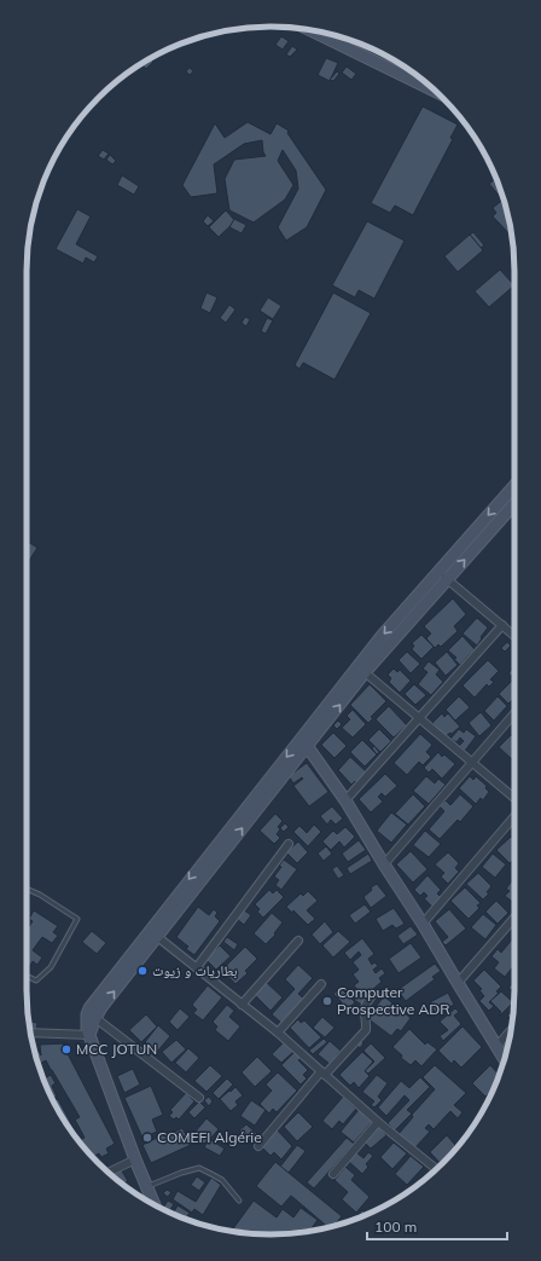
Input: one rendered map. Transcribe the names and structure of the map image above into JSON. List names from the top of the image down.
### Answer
{
  "places": [
    "بطاريات و زيوت",
    "Computer Prospective ADR",
    "MCC JOTUN",
    "COMEFI Algérie"
  ],
  "scale_bar": "100 m"
}
